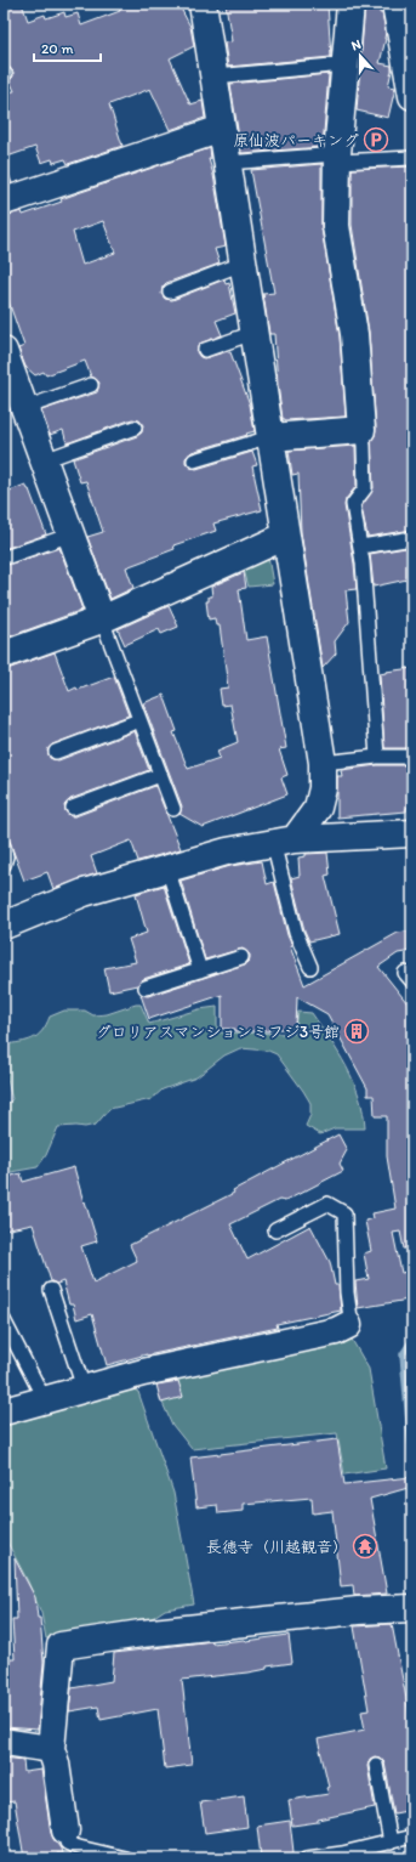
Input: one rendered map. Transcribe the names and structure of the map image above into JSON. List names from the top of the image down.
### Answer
{
  "places": {
    "parking": ["原仙波パーキング"],
    "building": ["グロリアスマンションミフジ3号館"],
    "temple": ["長徳寺（川越観音）"]
  },
  "scale_bar": "20 m",
  "north": "top"
}
